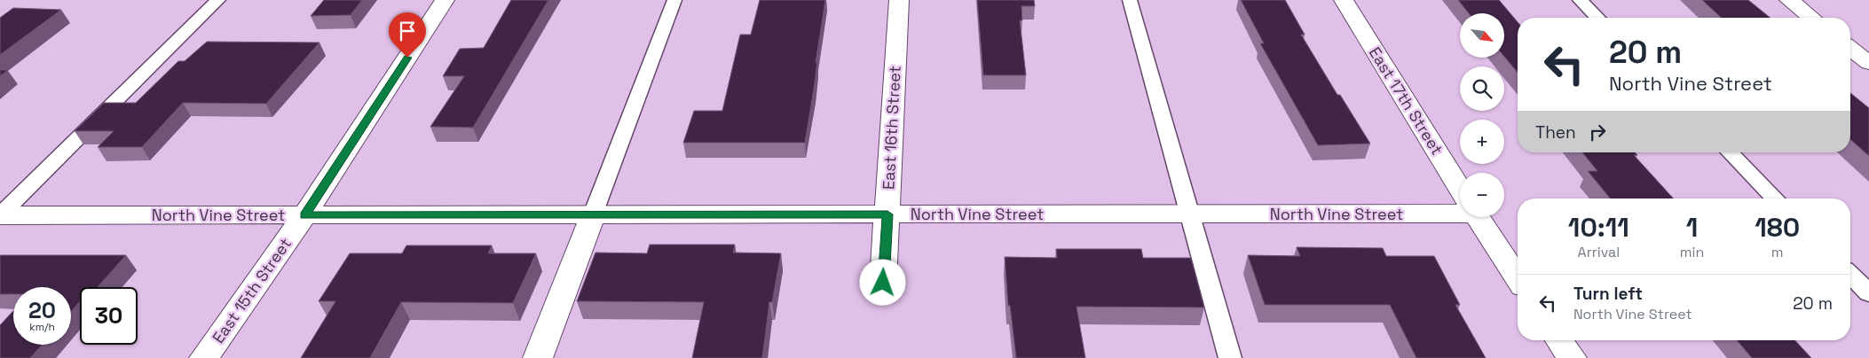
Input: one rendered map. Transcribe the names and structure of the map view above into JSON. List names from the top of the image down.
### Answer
{
  "streets": {
    "street": [
      "East 17th Street",
      "East 16th Street",
      "North Vine Street",
      "East 15th Street"
    ]
  },
  "crossings": [
    ["East 16th Street", "North Vine Street"],
    ["North Vine Street", "East 15th Street"]
  ],
  "north": "bottom right",
  "page": {
    "map_buttons": ["+", "−"],
    "turn": ["20 m", "North Vine Street"],
    "then": "Then",
    "eta": [
      "10:11",
      "Arrival",
      "1",
      "min",
      "180",
      "m"
    ],
    "list": [
      {
        "name": "Turn left",
        "note": "North Vine Street",
        "value": "20 m"
      }
    ],
    "speed": "20 km/h",
    "limit": "30"
  }
}
